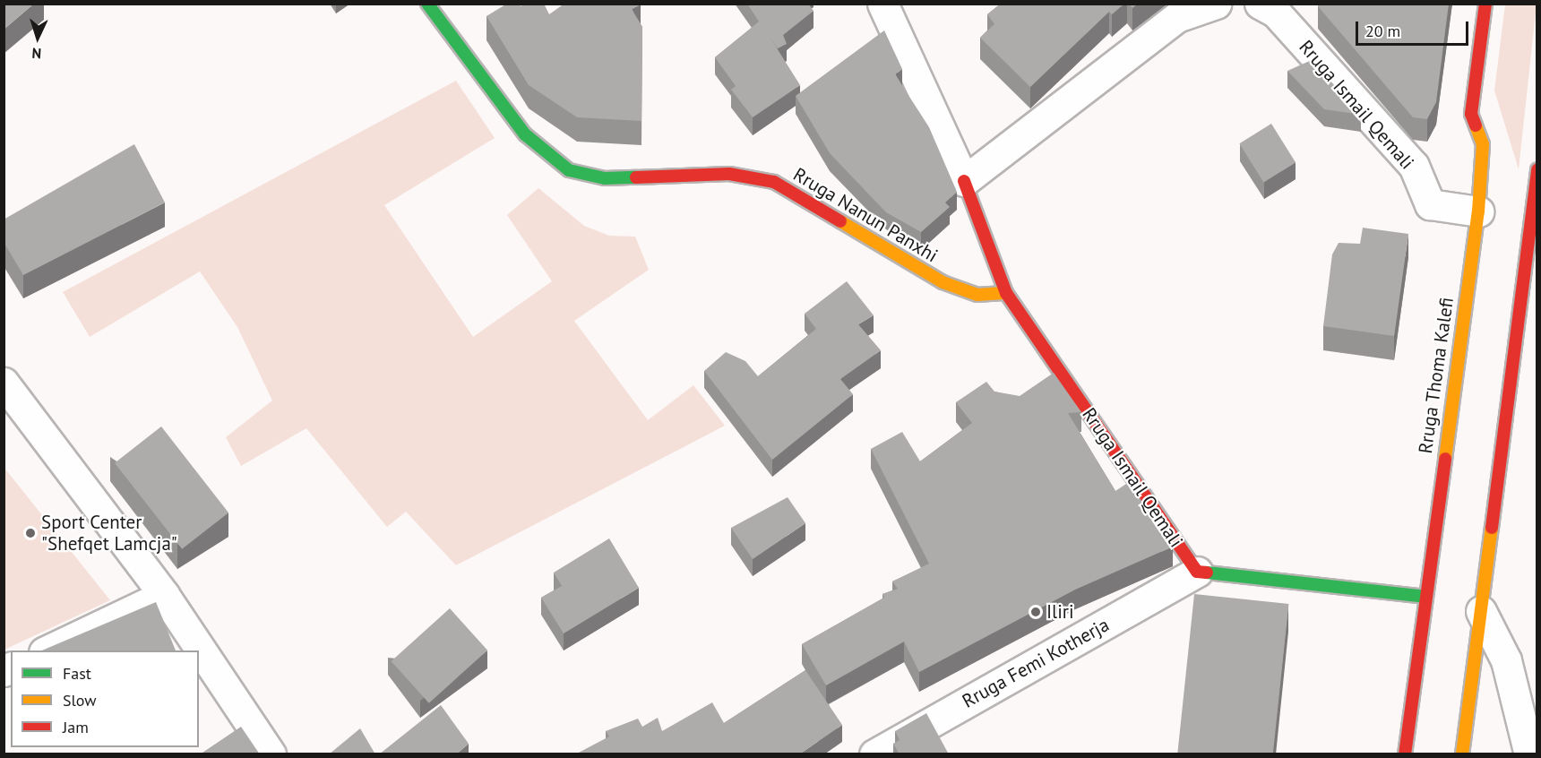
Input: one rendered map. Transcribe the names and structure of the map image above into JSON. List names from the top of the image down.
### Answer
{
  "streets": {
    "street": [
      "Rruga Ismail Qemali",
      "Rruga Nanun Panxhi",
      "Rruga Thoma Kalefi",
      "Rruga Femi Kotherja"
    ]
  },
  "crossings": [
    ["Rruga Ismail Qemali", "Rruga Nanun Panxhi"],
    ["Rruga Ismail Qemali", "Rruga Thoma Kalefi"],
    ["Rruga Ismail Qemali", "Rruga Femi Kotherja"]
  ],
  "places": ["Sport Center \"Shefqet Lamcja\"", "Iliri"],
  "legend": ["Fast", "Slow", "Jam"],
  "scale_bar": "20 m",
  "north": "bottom"
}
